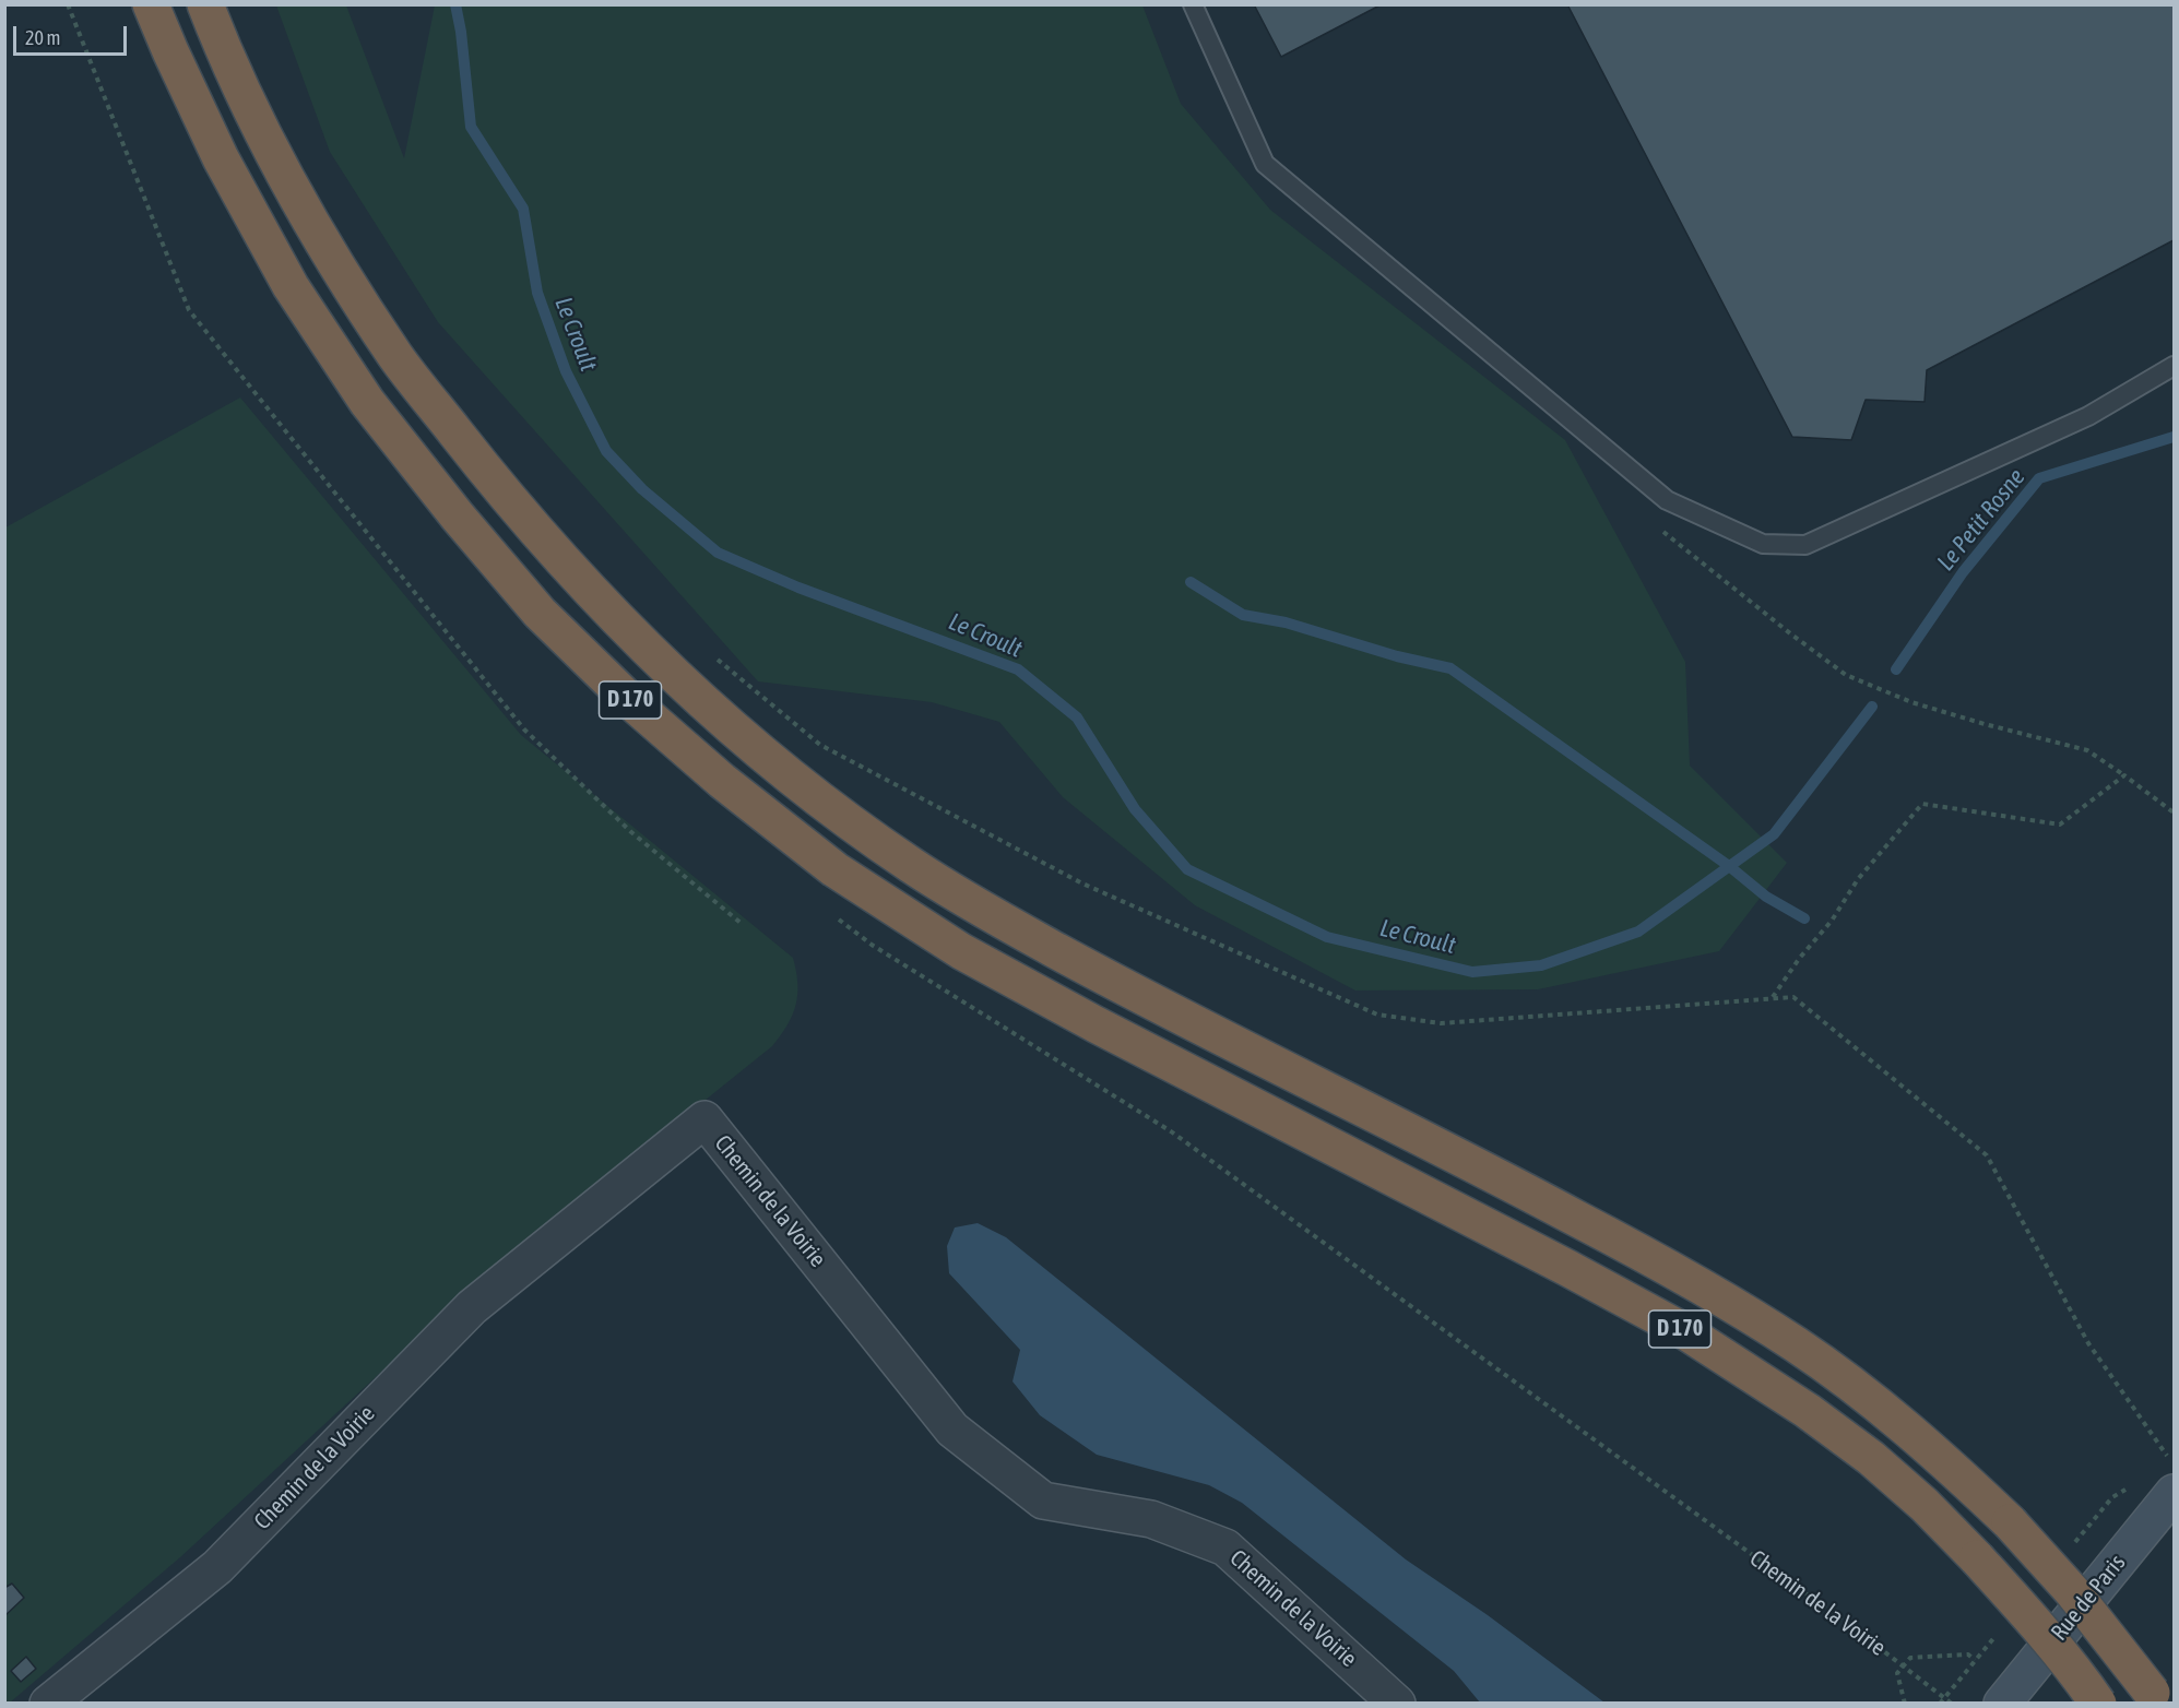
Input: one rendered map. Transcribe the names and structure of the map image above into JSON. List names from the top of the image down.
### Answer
{
  "streets": {
    "highway": ["D 170"],
    "street": ["Chemin de la Voirie", "Rue de Paris"]
  },
  "water": ["Le Croult", "Le Petit Rosne"],
  "scale_bar": "20 m"
}
